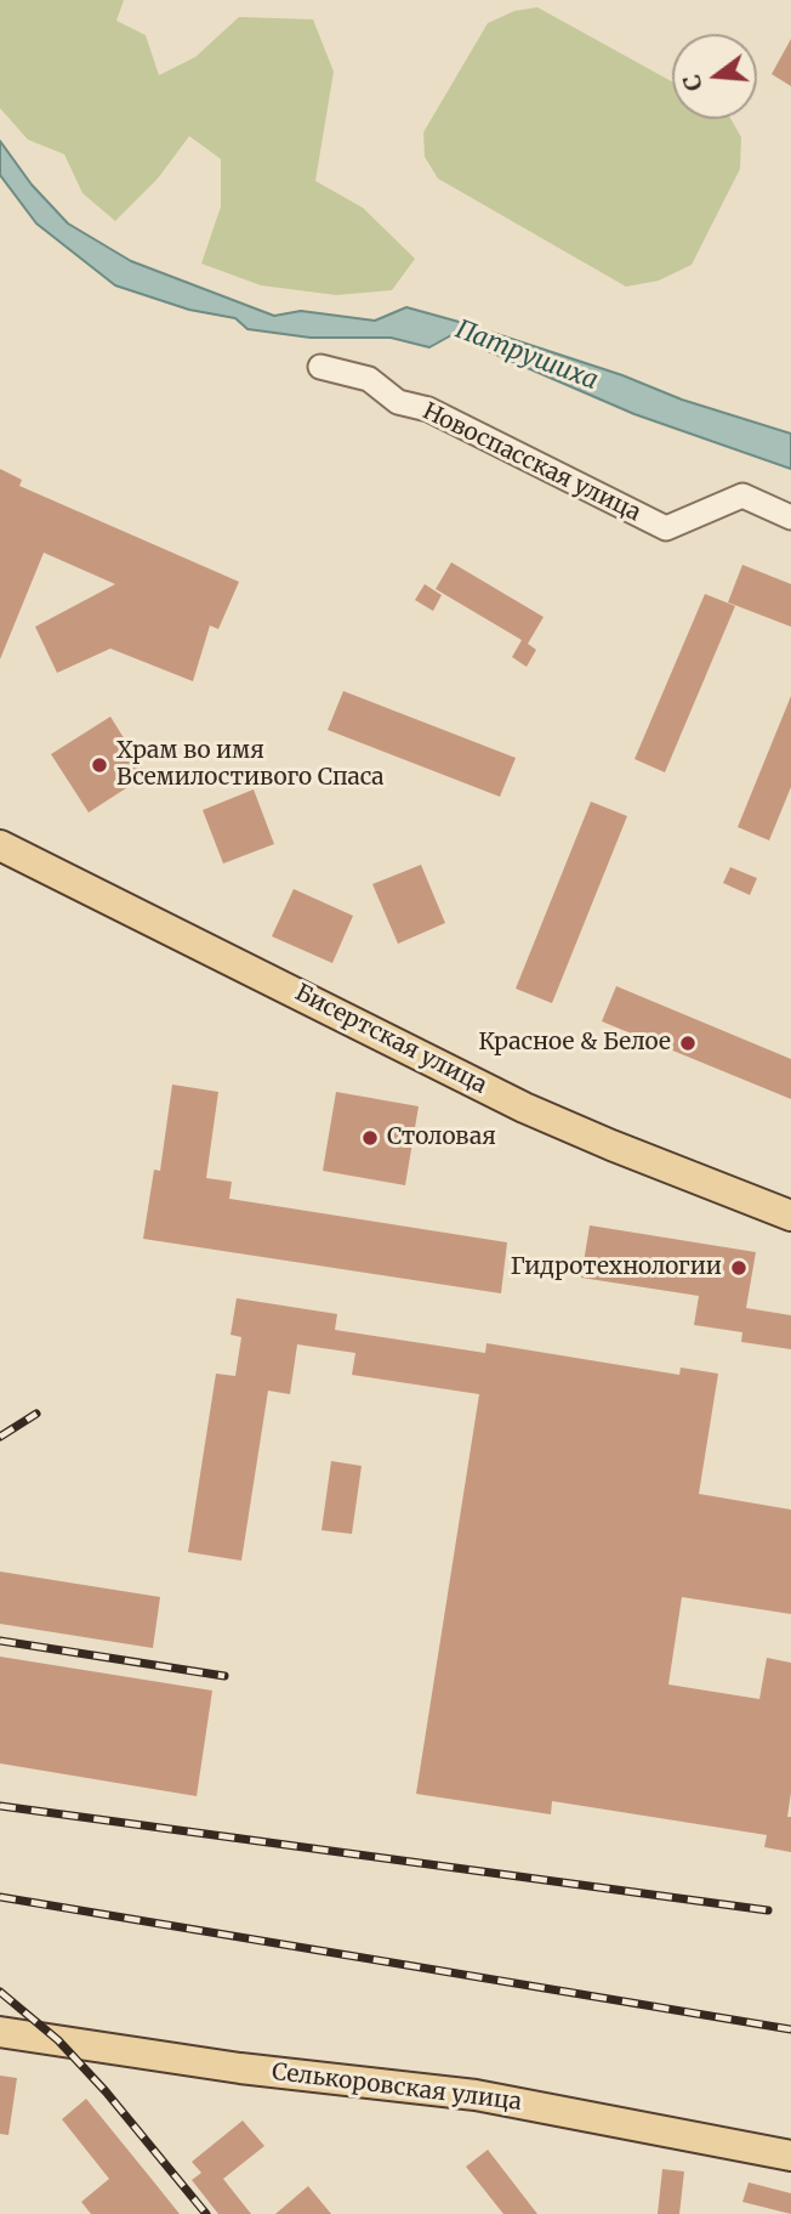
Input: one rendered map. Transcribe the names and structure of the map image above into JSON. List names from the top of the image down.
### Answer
{
  "streets": {
    "main road": ["Бисертская улица", "Селькоровская улица"],
    "street": ["Новоспасская улица"]
  },
  "water": ["Патрушиха"],
  "places": [
    "Храм во имя Всемилостивого Спаса",
    "Красное & Белое",
    "Столовая",
    "Гидротехнологии"
  ],
  "north": "left"
}
